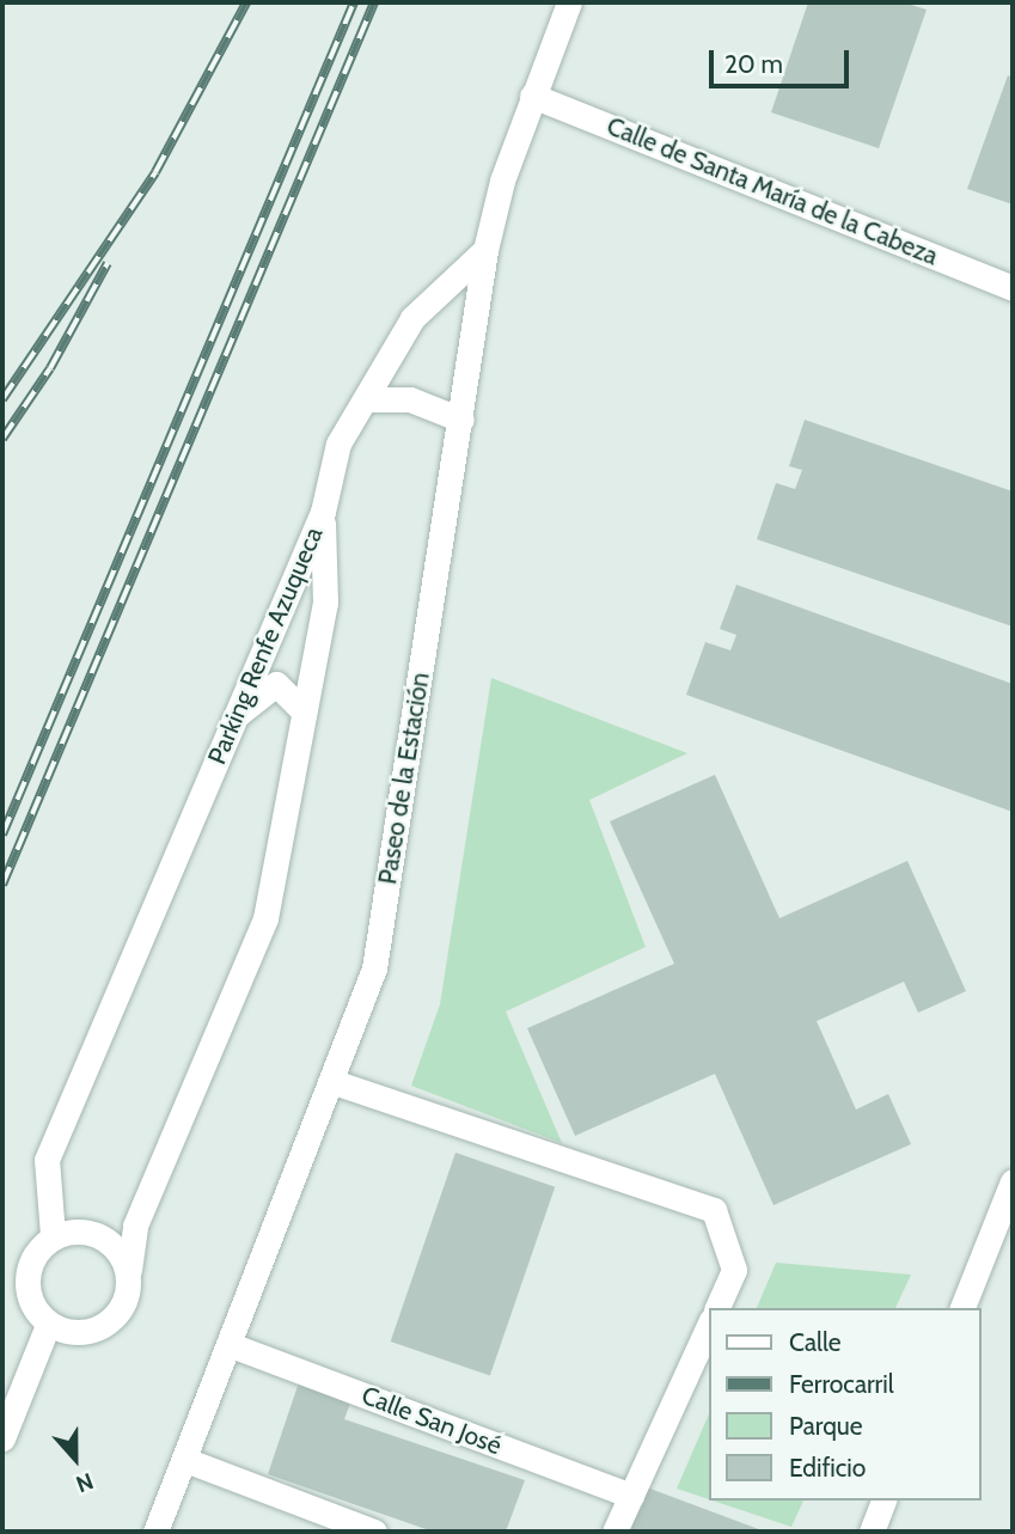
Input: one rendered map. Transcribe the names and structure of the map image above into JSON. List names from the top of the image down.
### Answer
{
  "streets": {
    "street": [
      "Calle de Santa María de la Cabeza",
      "Parking Renfe Azuqueca",
      "Paseo de la Estación",
      "Calle San José"
    ]
  },
  "crossings": [
    ["Calle de Santa María de la Cabeza", "Paseo de la Estación"],
    ["Paseo de la Estación", "Calle San José"]
  ],
  "legend": [
    "Calle",
    "Ferrocarril",
    "Parque",
    "Edificio"
  ],
  "scale_bar": "20 m",
  "north": "bottom"
}
